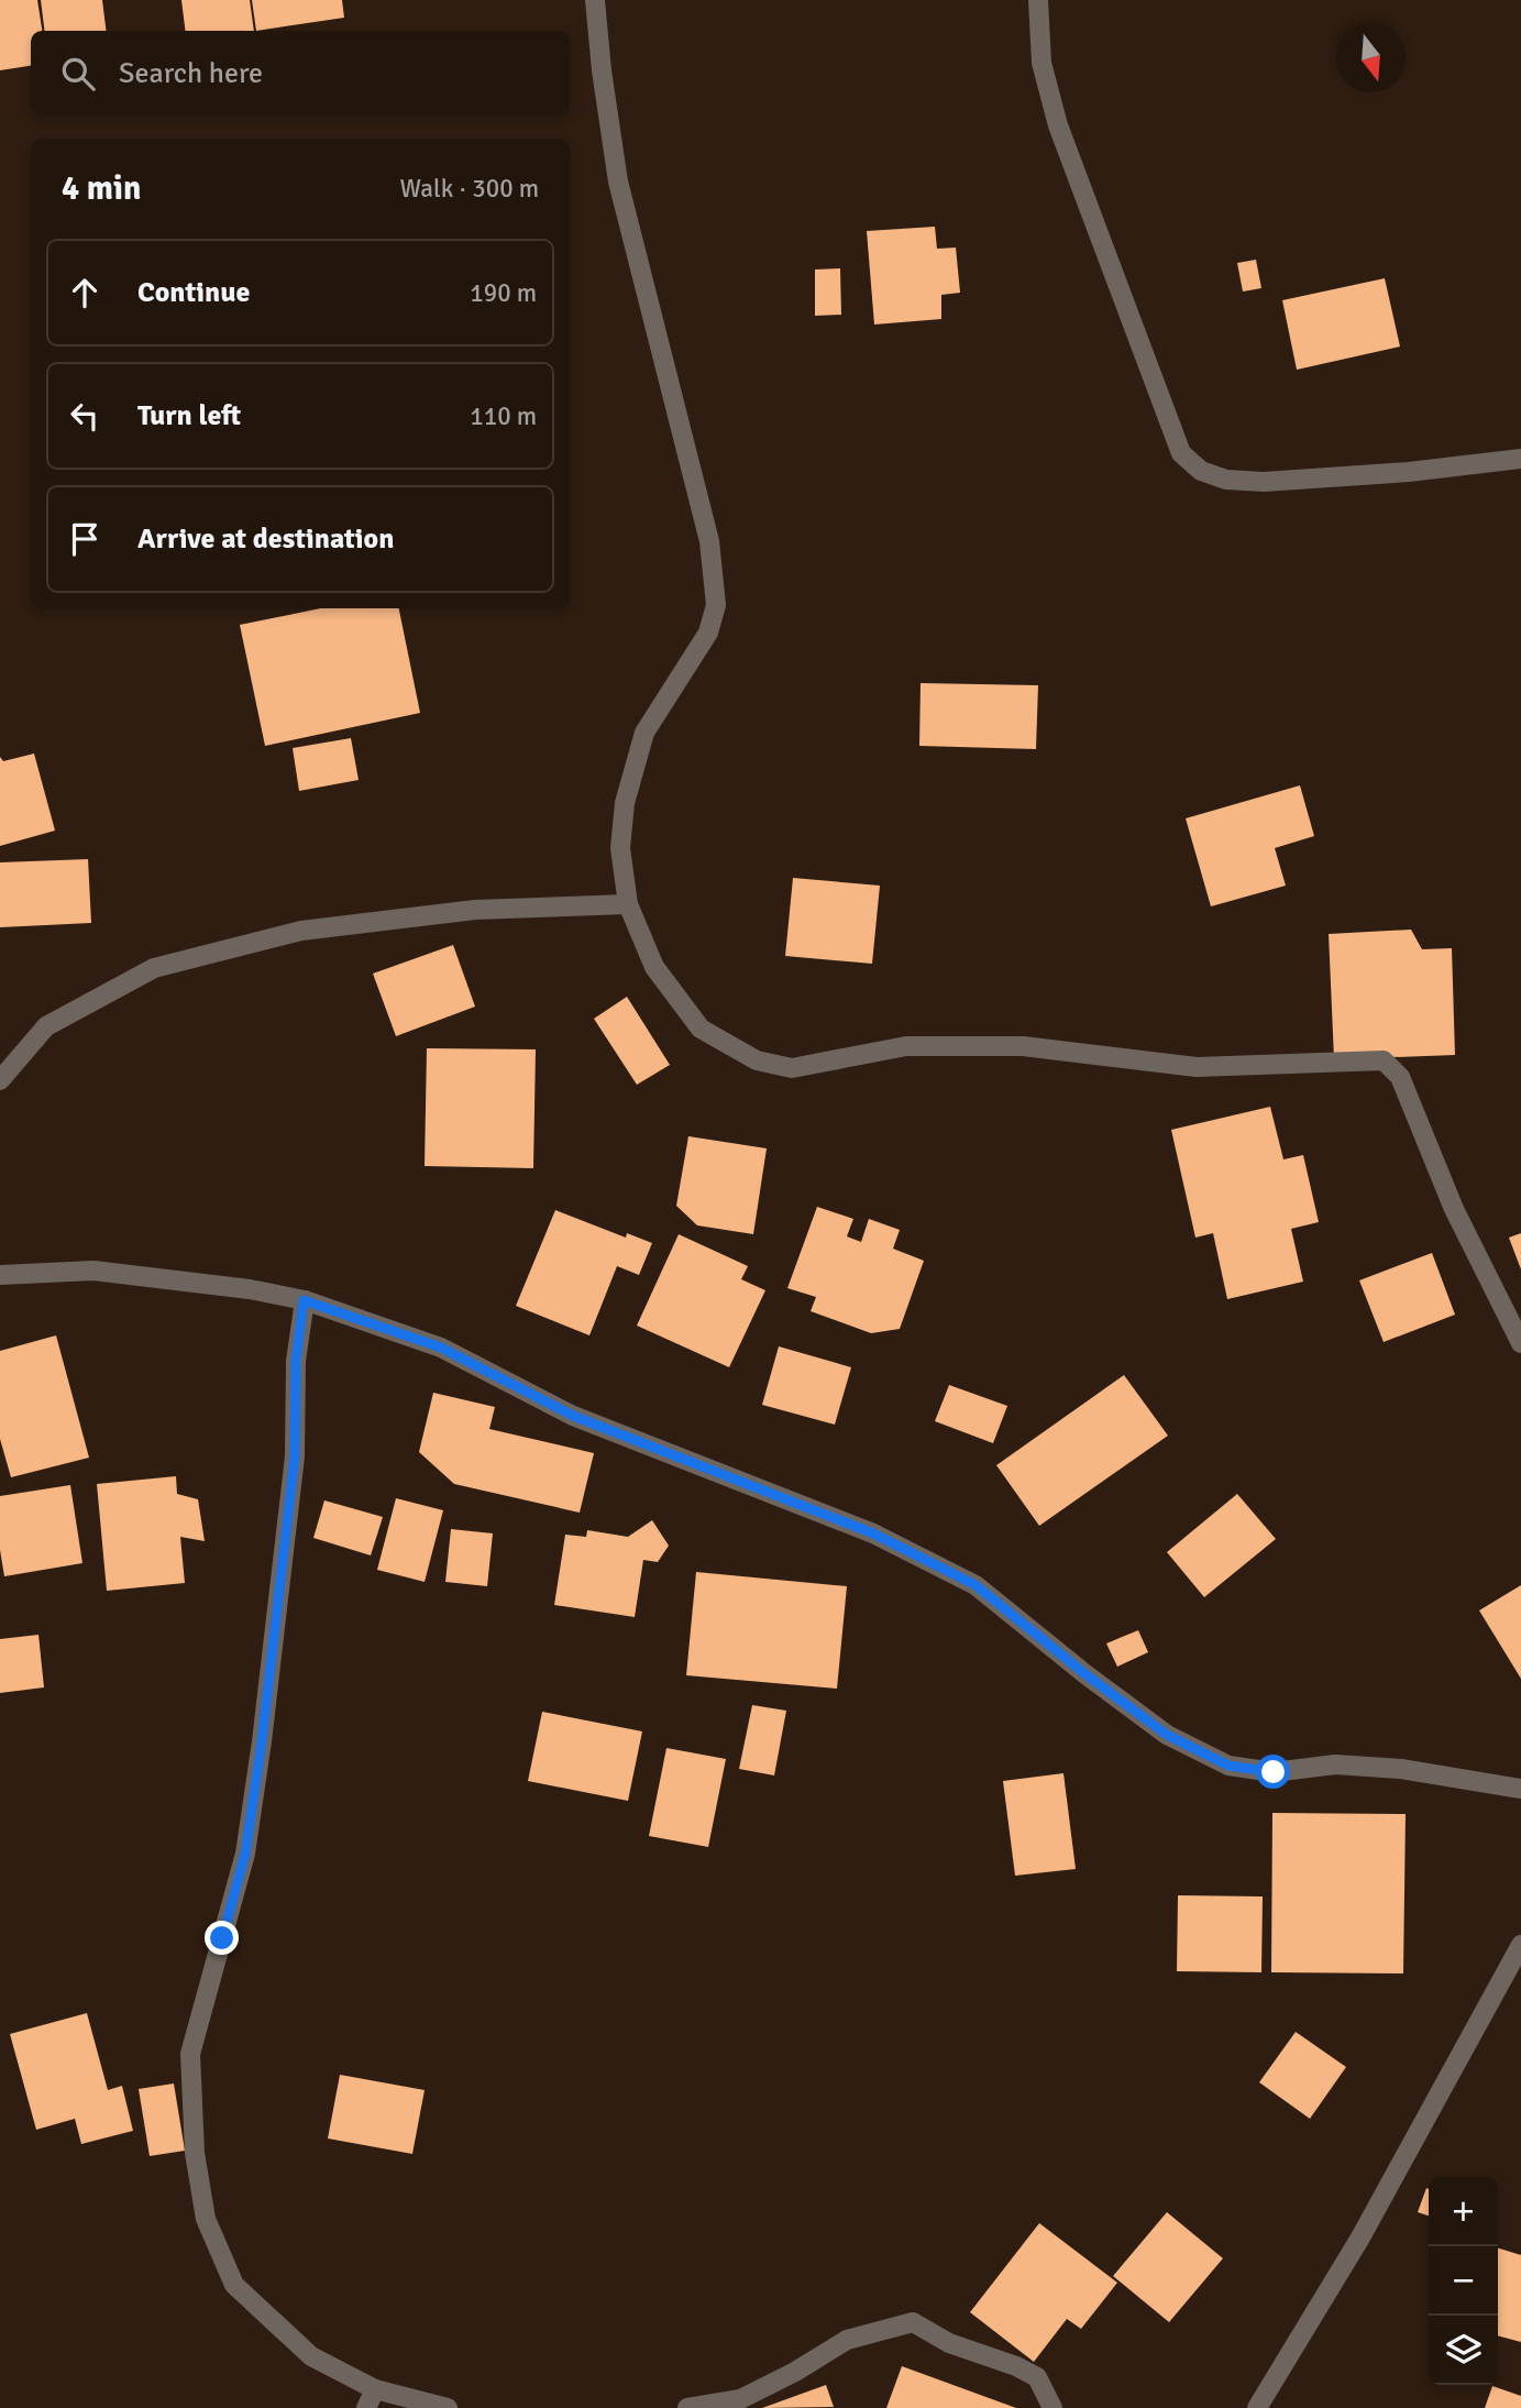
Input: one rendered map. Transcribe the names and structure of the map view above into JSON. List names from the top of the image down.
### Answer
{
  "north": "bottom",
  "page": {
    "search": "Search here",
    "heading": ["4 min", "Walk · 300 m"],
    "list": [
      ["Continue", "190 m"],
      ["Turn left", "110 m"],
      "Arrive at destination"
    ],
    "map_buttons": ["+", "−"]
  }
}
